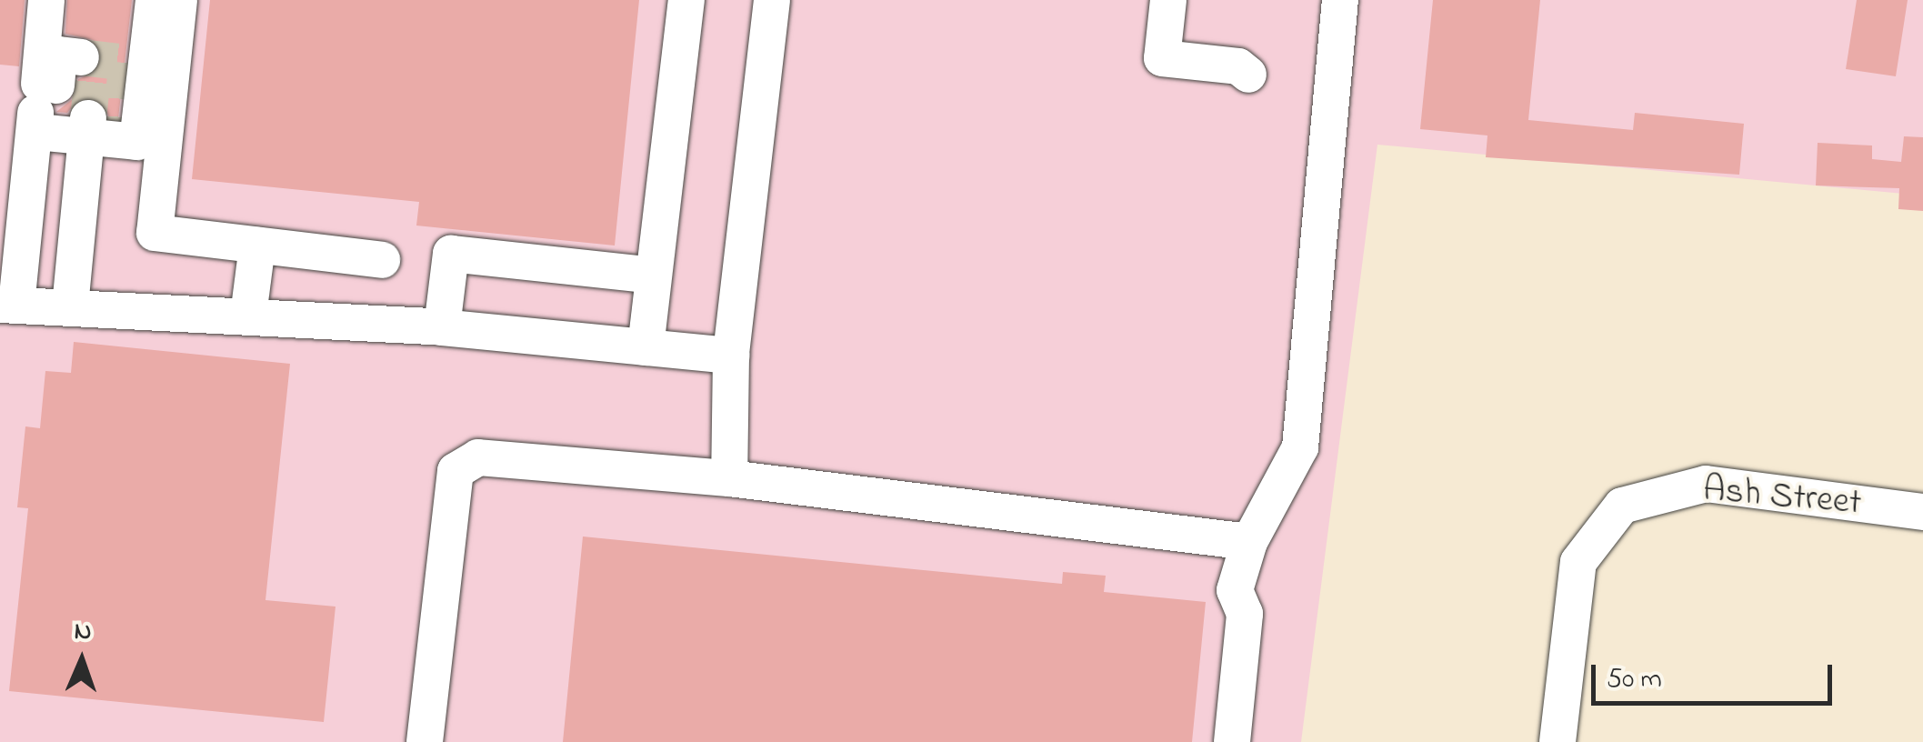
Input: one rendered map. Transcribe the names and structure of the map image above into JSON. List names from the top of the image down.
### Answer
{
  "streets": {
    "street": ["Ash Street"]
  },
  "scale_bar": "50 m",
  "north": "top"
}
